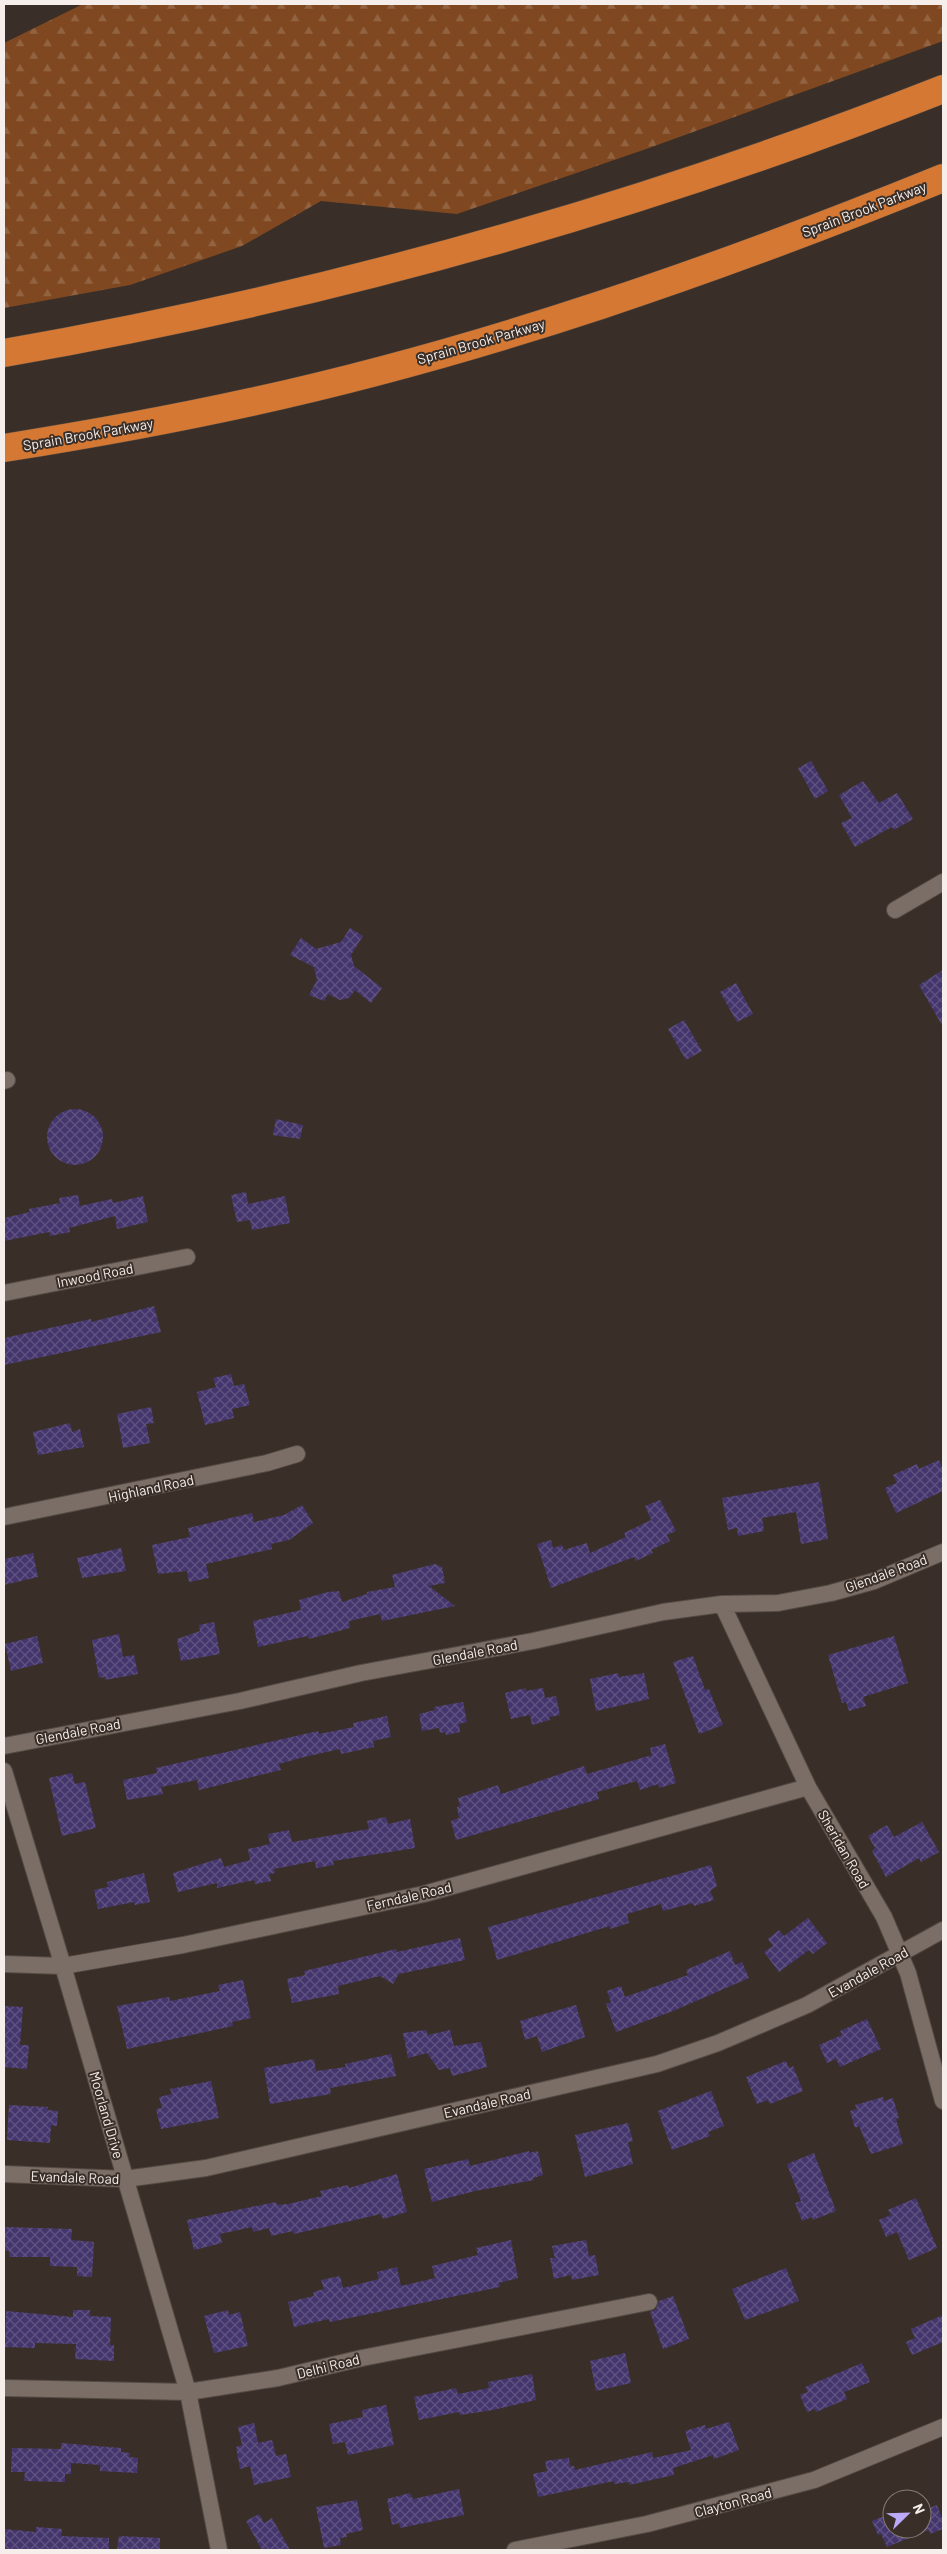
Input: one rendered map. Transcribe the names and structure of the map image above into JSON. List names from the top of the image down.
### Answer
{
  "streets": {
    "highway": ["Sprain Brook Parkway"],
    "street": [
      "Inwood Road",
      "Highland Road",
      "Glendale Road",
      "Sheridan Road",
      "Ferndale Road",
      "Evandale Road",
      "Moorland Drive",
      "Delhi Road",
      "Clayton Road"
    ]
  },
  "crossings": [
    ["Glendale Road", "Sheridan Road"],
    ["Sheridan Road", "Ferndale Road"],
    ["Sheridan Road", "Evandale Road"],
    ["Ferndale Road", "Moorland Drive"],
    ["Evandale Road", "Moorland Drive"],
    ["Moorland Drive", "Delhi Road"]
  ],
  "north": "top right"
}
